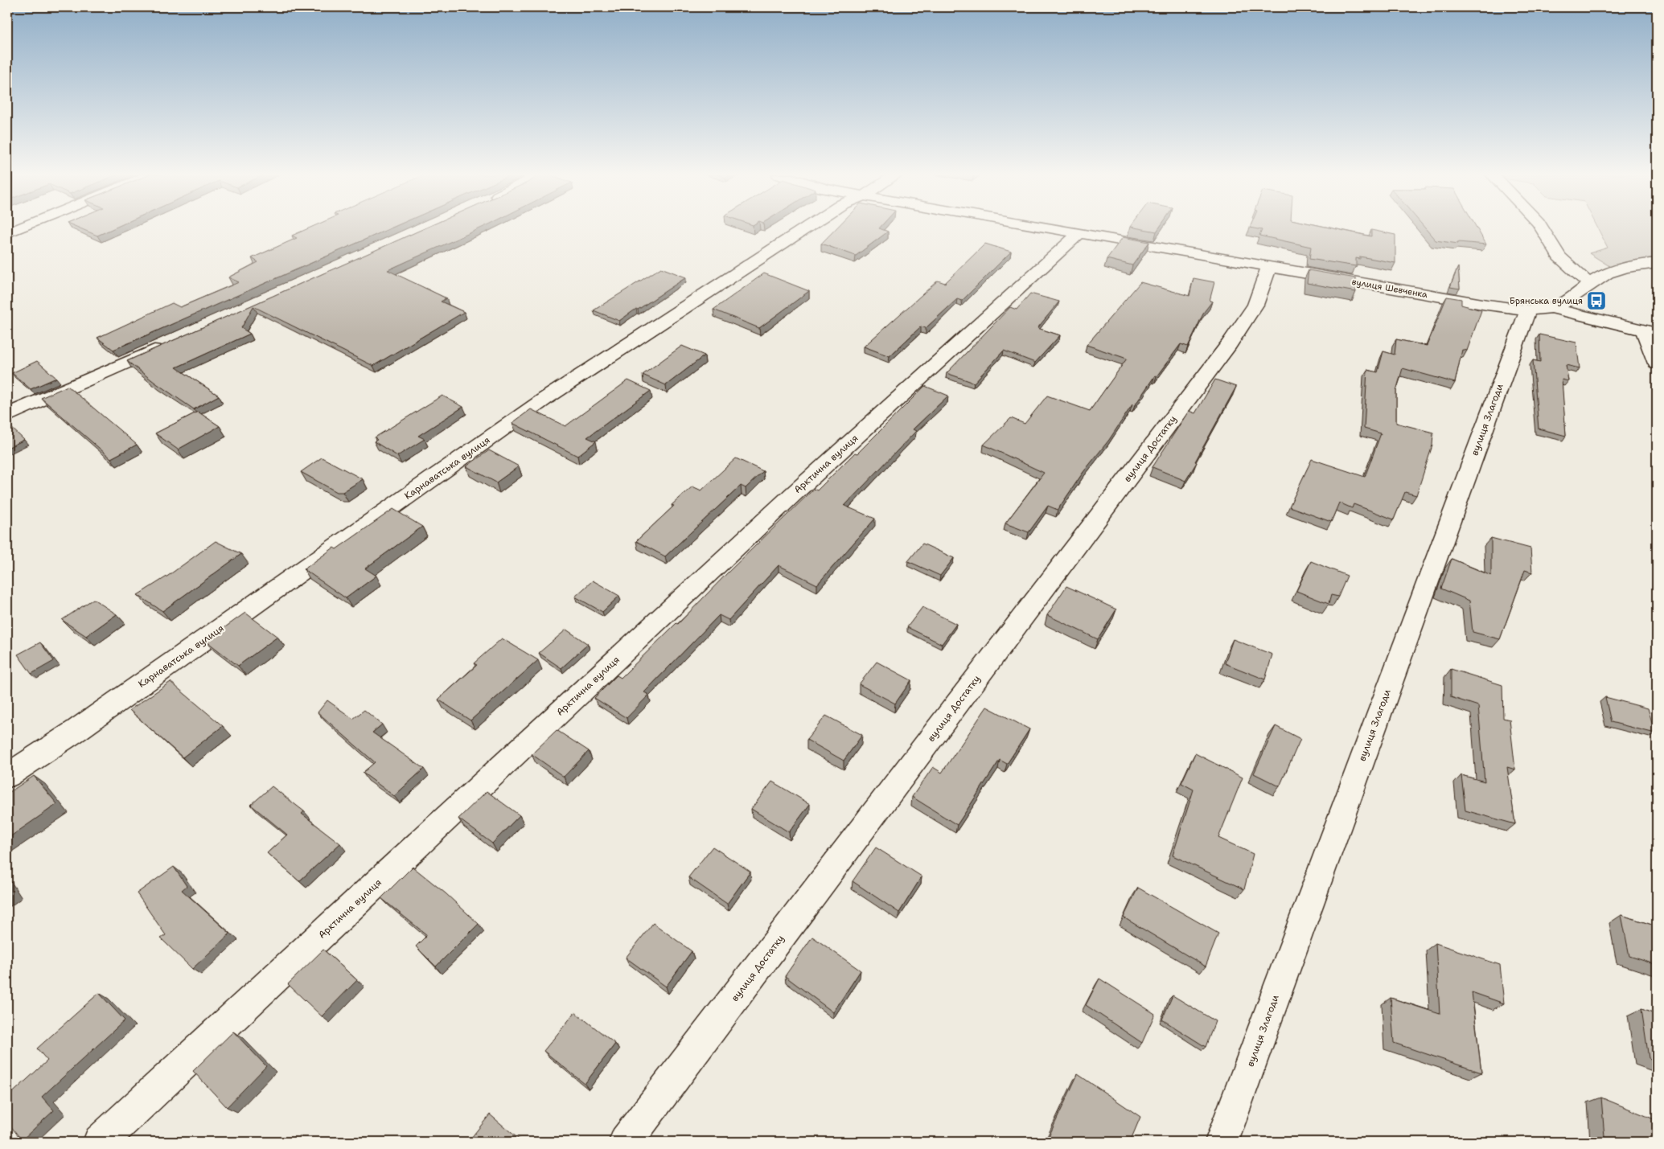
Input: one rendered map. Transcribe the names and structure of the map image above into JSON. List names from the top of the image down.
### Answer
{
  "streets": {
    "street": [
      "вулиця Шевченка",
      "вулиця Злагоди",
      "вулиця Достатку",
      "Арктична вулиця",
      "Карнаватська вулиця"
    ]
  },
  "crossings": [
    ["вулиця Шевченка", "вулиця Злагоди"],
    ["вулиця Шевченка", "вулиця Достатку"],
    ["вулиця Шевченка", "Арктична вулиця"]
  ],
  "places": {
    "bus stop": ["Брянська вулиця"]
  }
}
